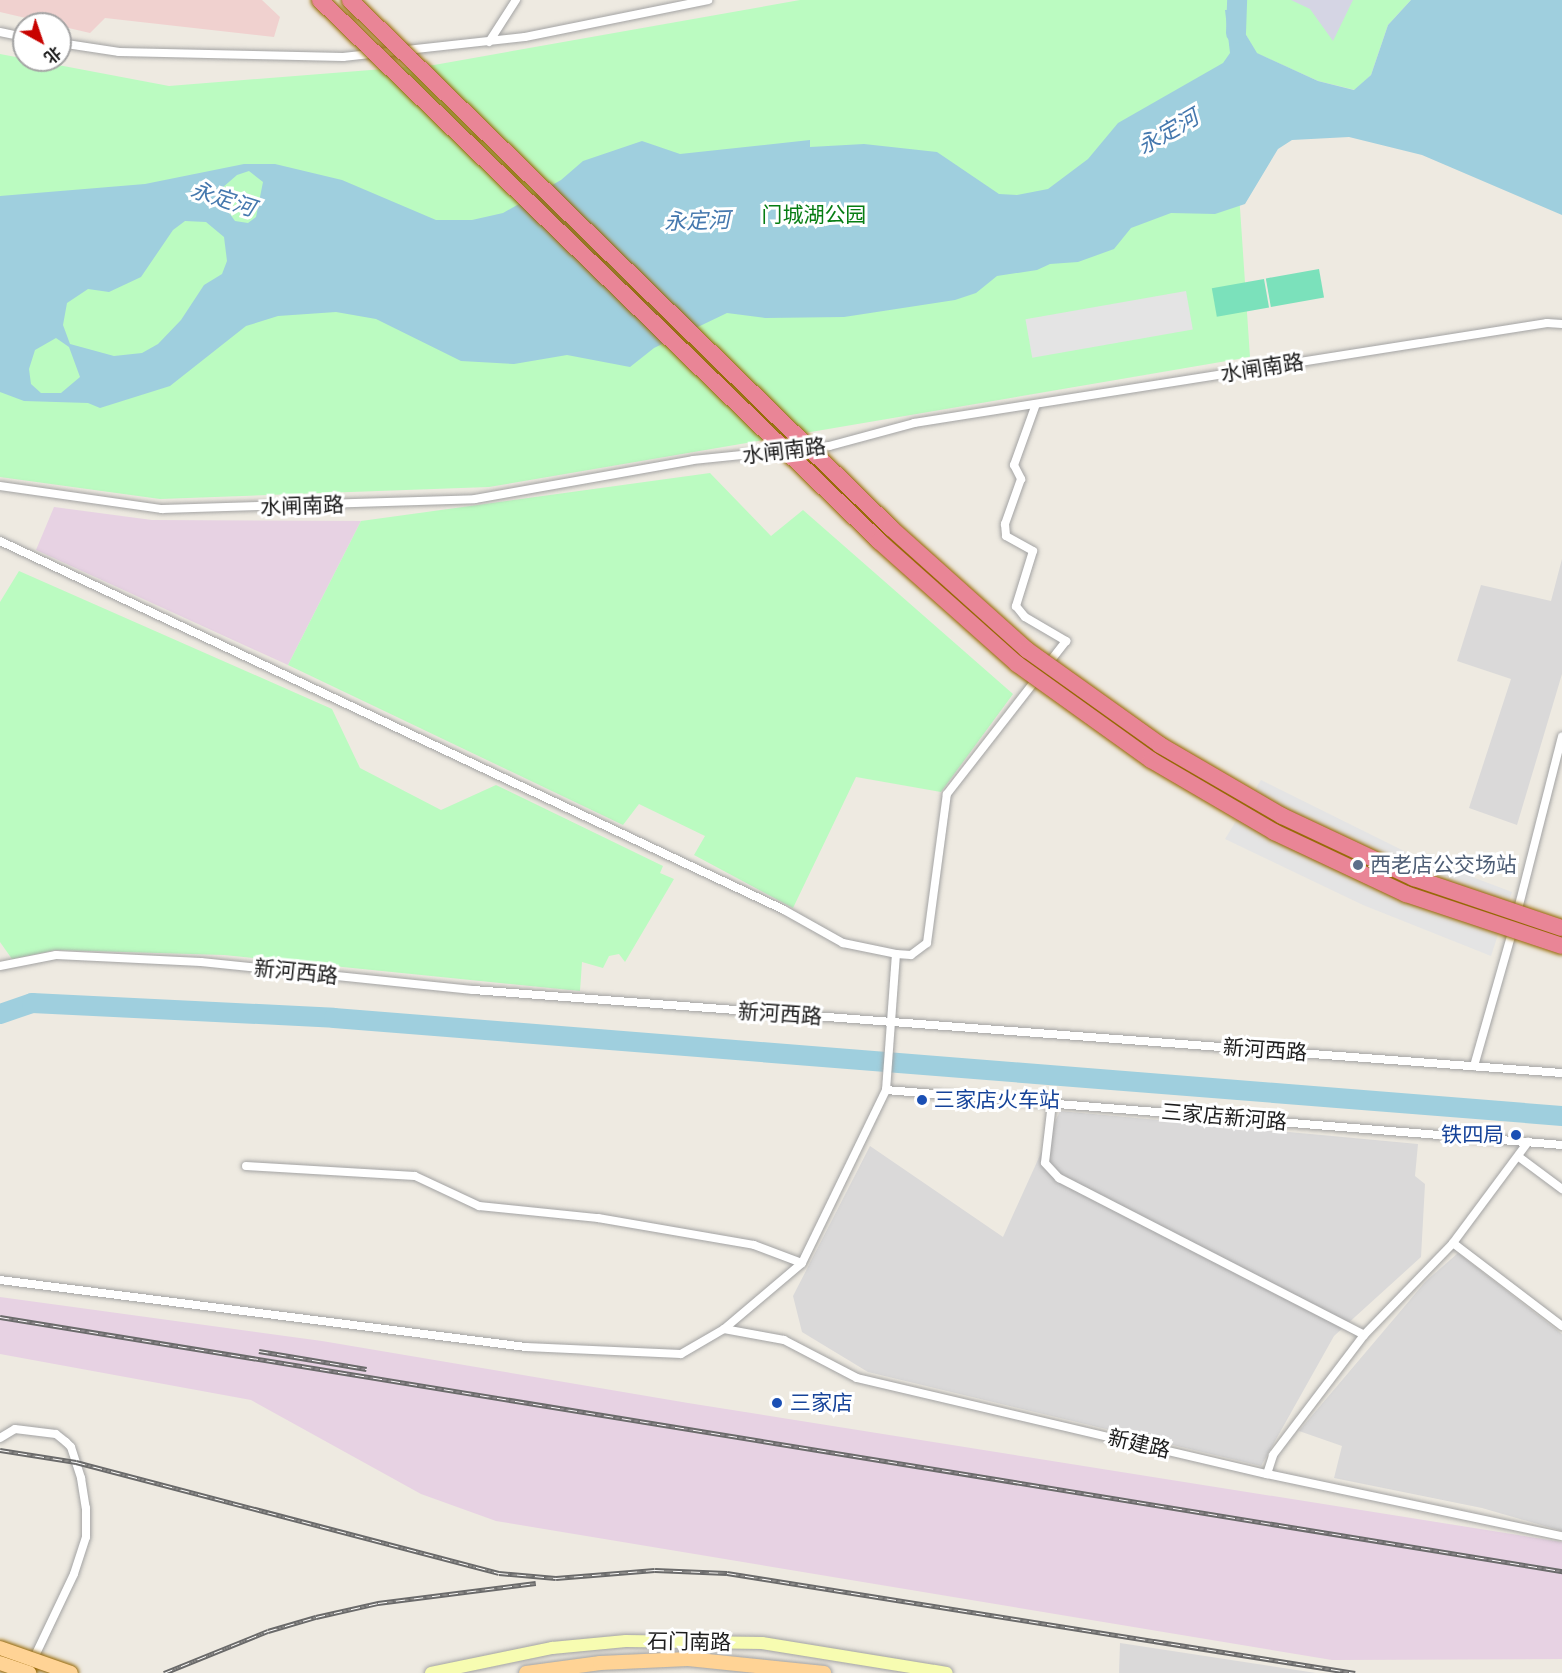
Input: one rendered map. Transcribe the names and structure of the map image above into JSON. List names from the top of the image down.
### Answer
{
  "streets": {
    "main road": ["石门南路"],
    "street": [
      "水闸南路",
      "新河西路",
      "三家店新河路",
      "新建路"
    ]
  },
  "water": ["永定河"],
  "parks": ["门城湖公园"],
  "places": [
    "西老店公交场站",
    "三家店火车站",
    "铁四局",
    "三家店"
  ],
  "north": "bottom right"
}
